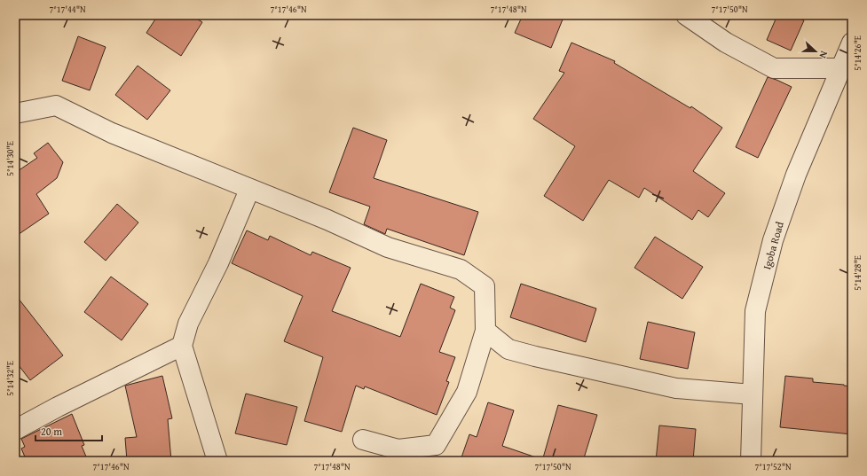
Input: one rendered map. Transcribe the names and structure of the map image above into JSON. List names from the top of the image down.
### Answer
{
  "streets": {
    "street": ["Igoba Road"]
  },
  "scale_bar": "20 m",
  "north": "right",
  "coordinates": [
    "7°17'44\"N",
    "7°17'46\"N",
    "7°17'48\"N",
    "7°17'50\"N",
    "5°14'26\"E",
    "5°14'30\"E",
    "5°14'28\"E",
    "5°14'32\"E",
    "7°17'52\"N"
  ]
}
